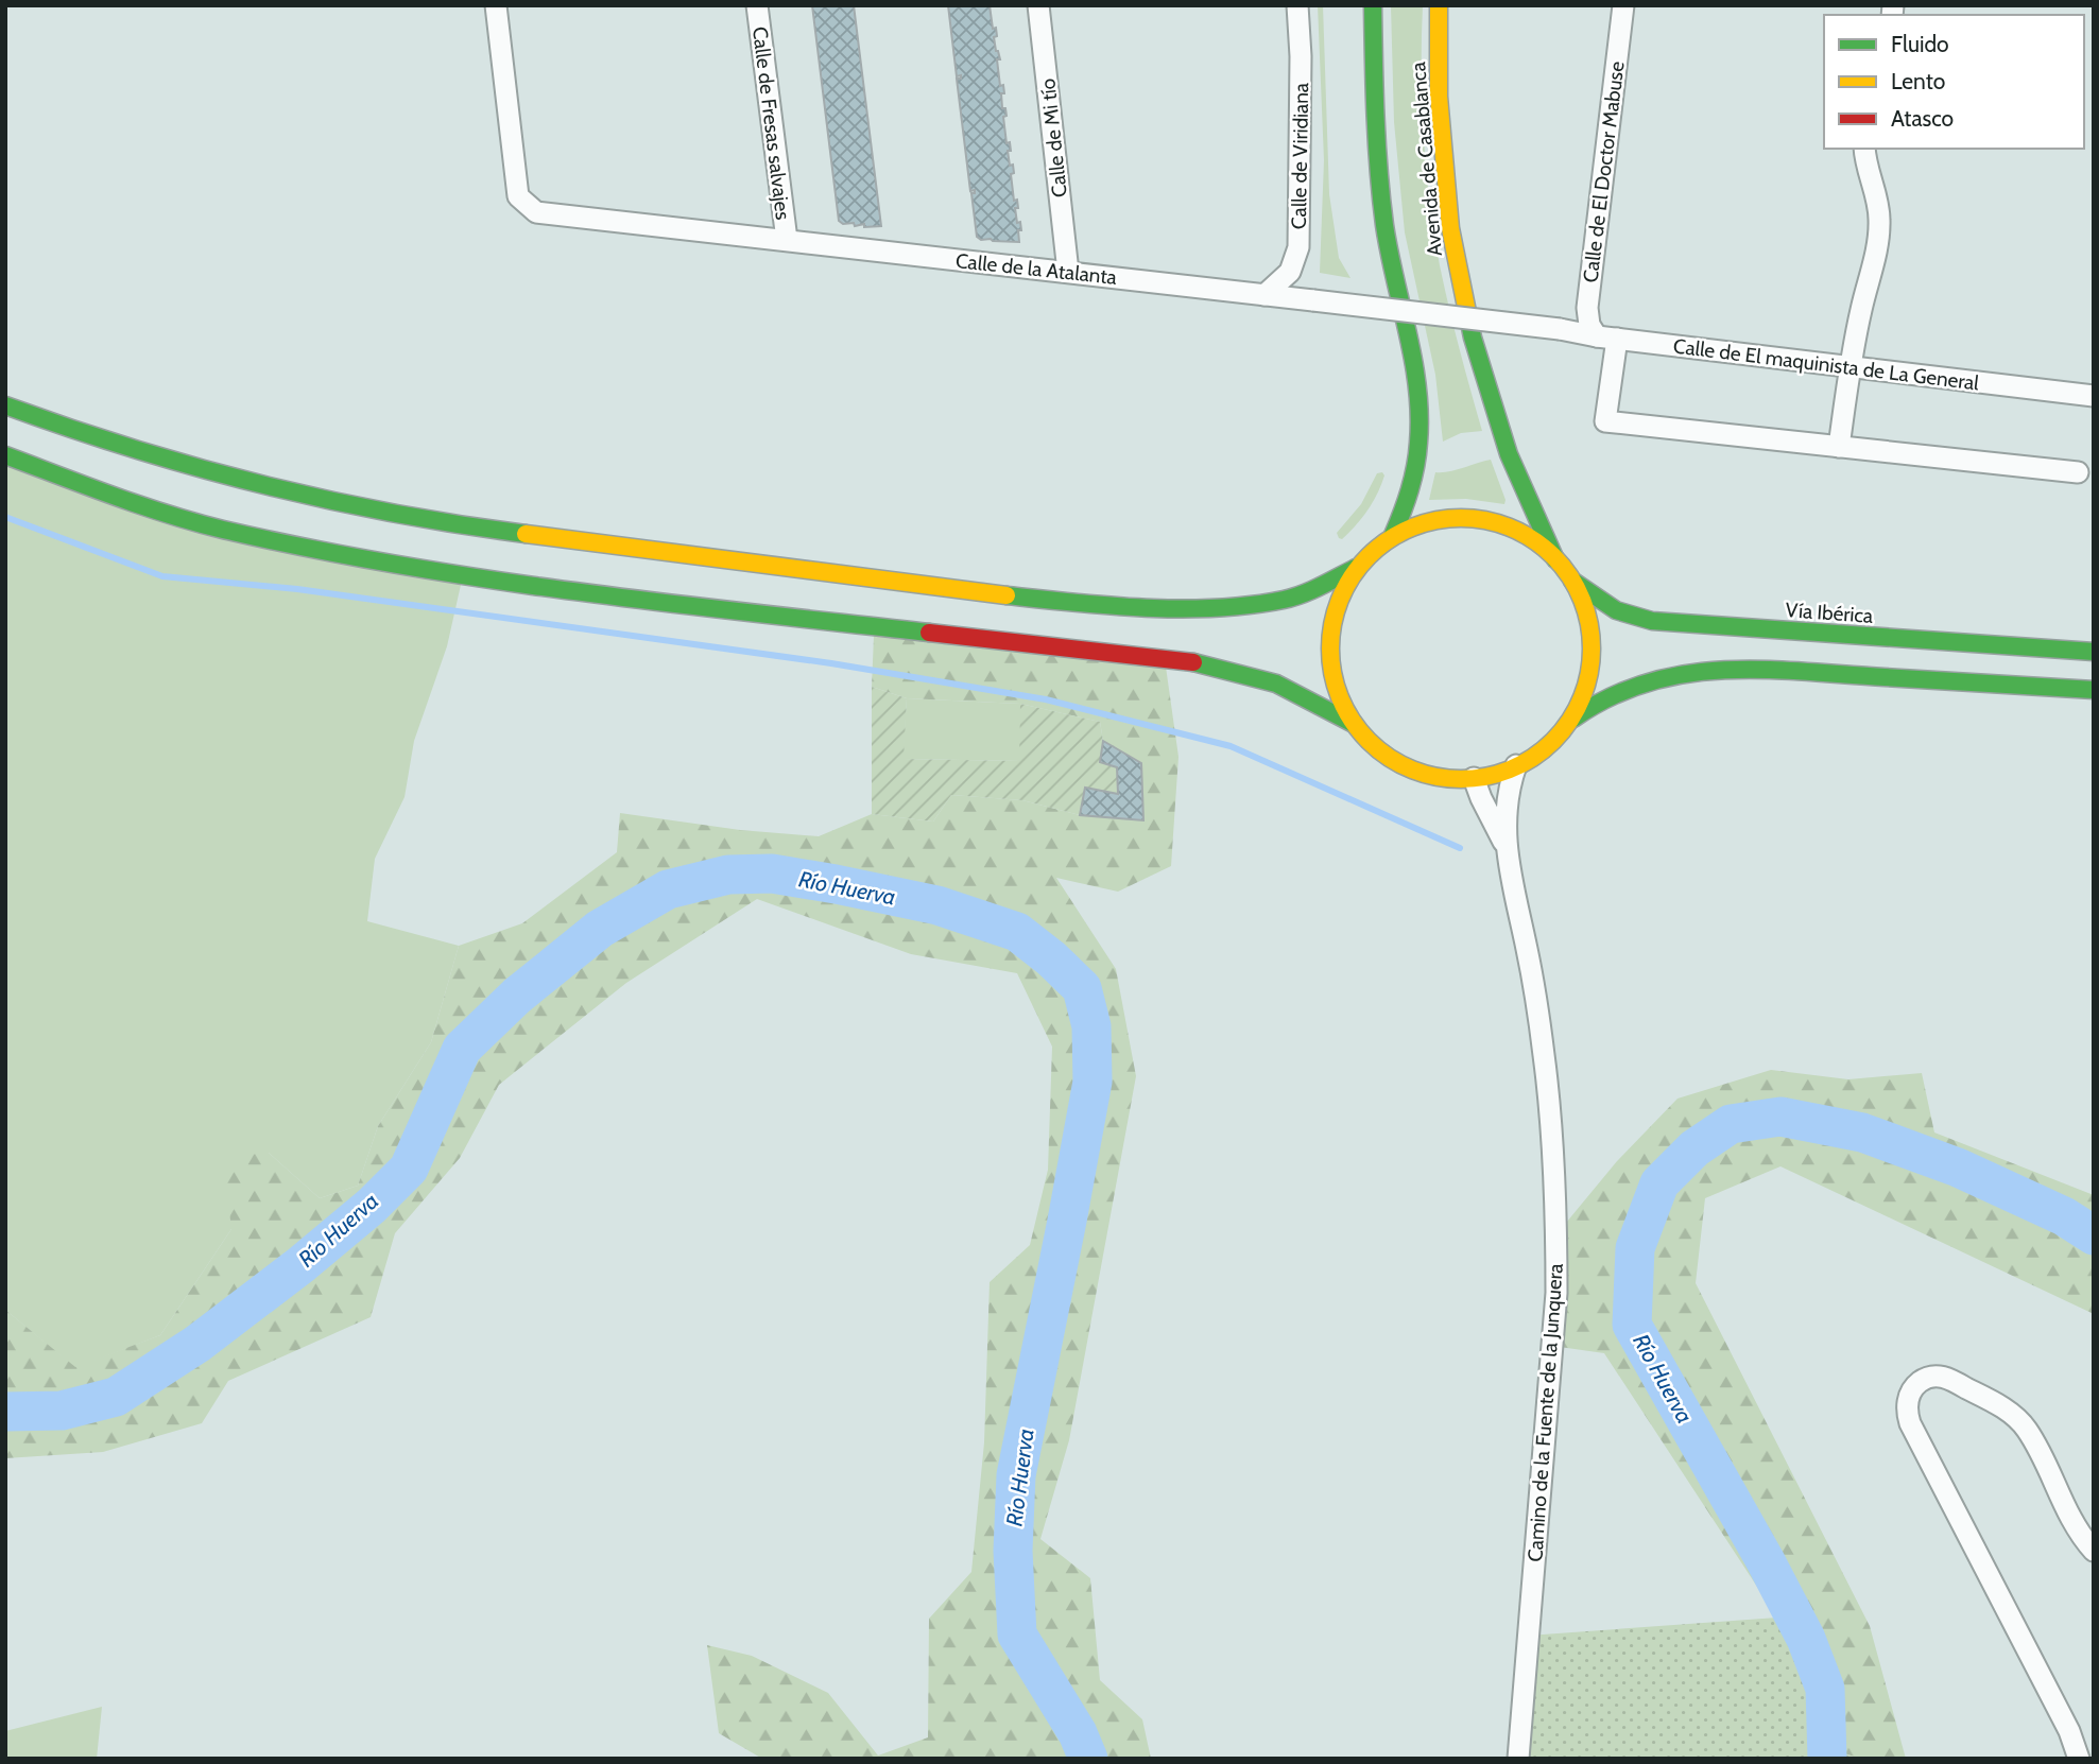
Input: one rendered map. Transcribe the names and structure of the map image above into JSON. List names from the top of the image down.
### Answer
{
  "streets": {
    "main road": ["Avenida de Casablanca", "Vía Ibérica"],
    "street": [
      "Calle de Fresas salvajes",
      "Calle de Mi tío",
      "Calle de Viridiana",
      "Calle de El Doctor Mabuse",
      "Calle de la Atalanta",
      "Calle de El maquinista de La General",
      "Camino de la Fuente de la Junquera"
    ]
  },
  "crossings": [
    ["Calle de Fresas salvajes", "Calle de la Atalanta"],
    ["Calle de Mi tío", "Calle de la Atalanta"],
    ["Calle de Viridiana", "Calle de la Atalanta"],
    ["Avenida de Casablanca", "Vía Ibérica"],
    ["Avenida de Casablanca", "Camino de la Fuente de la Junquera"],
    ["Calle de El Doctor Mabuse", "Calle de El maquinista de La General"],
    ["Calle de la Atalanta", "Calle de El maquinista de La General"],
    ["Vía Ibérica", "Camino de la Fuente de la Junquera"]
  ],
  "water": ["Río Huerva"],
  "legend": ["Fluido", "Lento", "Atasco"]
}
